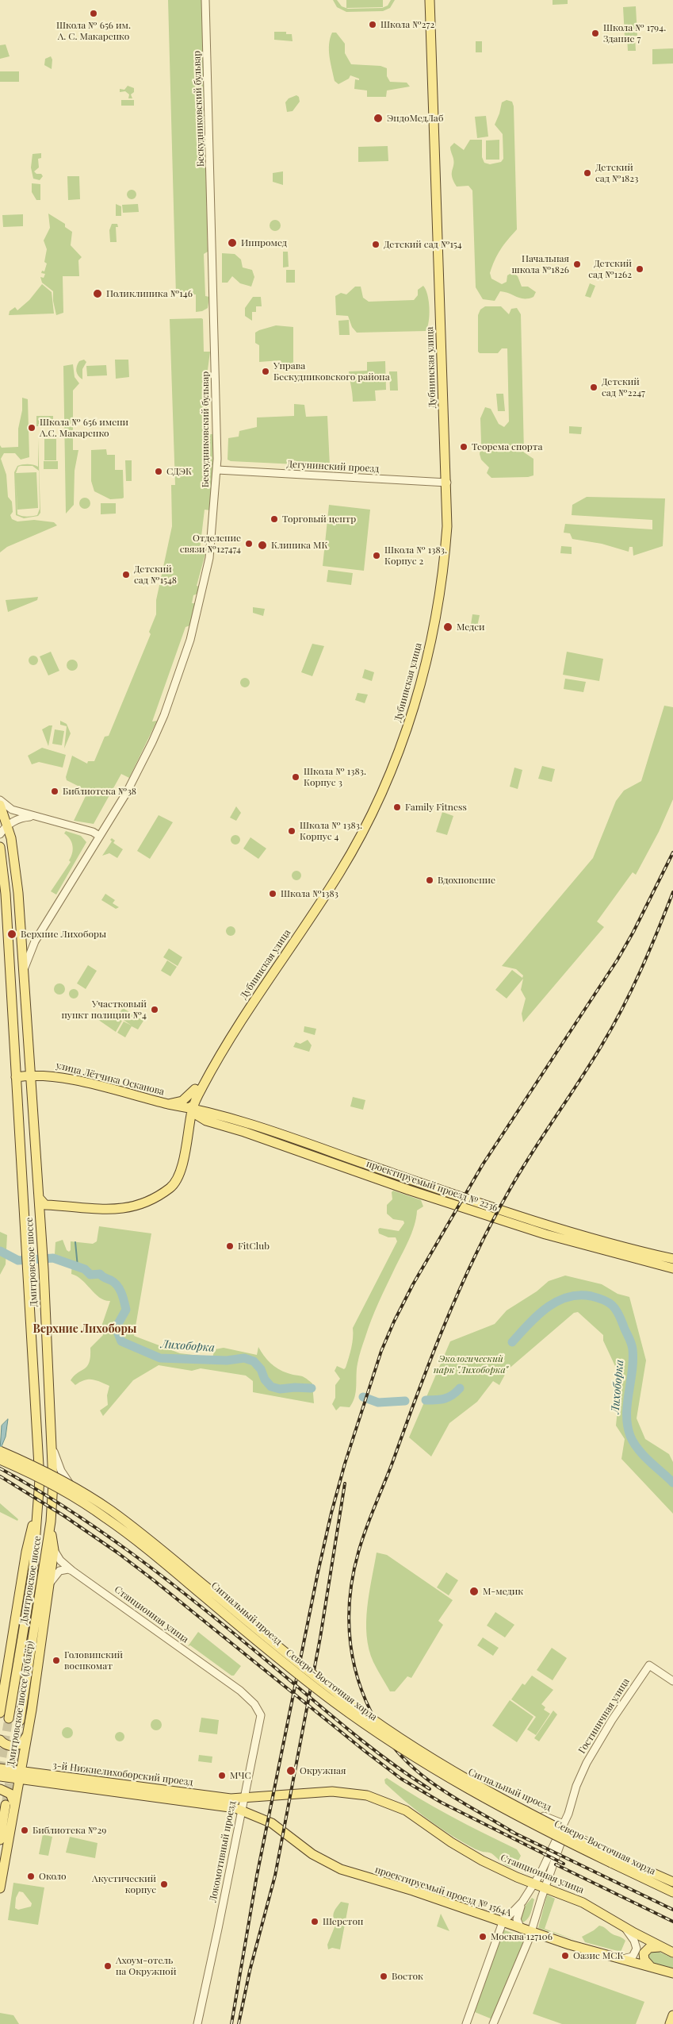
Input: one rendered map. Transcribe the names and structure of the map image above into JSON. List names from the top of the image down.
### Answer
{
  "streets": {
    "main road": [
      "Дубнинская улица",
      "улица Лётчика Осканова",
      "проектируемый проезд № 2236",
      "Дмитровское шоссе",
      "Станционная улица",
      "Северо-Восточная хорда",
      "Дмитровское шоссе (дублёр)",
      "3-й Нижнелихоборский проезд",
      "проектируемый проезд № 1564А"
    ],
    "street": [
      "Бескудниковский бульвар",
      "Дегунинский проезд",
      "Сигнальный проезд",
      "Гостиничная улица",
      "Локомотивный проезд"
    ]
  },
  "crossings": [
    ["Бескудниковский бульвар", "Дегунинский проезд"],
    ["Бескудниковский бульвар", "Дмитровское шоссе"],
    ["Дубнинская улица", "Дегунинский проезд"],
    ["Дубнинская улица", "улица Лётчика Осканова"],
    ["улица Лётчика Осканова", "проектируемый проезд № 2236"],
    ["улица Лётчика Осканова", "Дмитровское шоссе"],
    ["Дмитровское шоссе", "Сигнальный проезд"],
    ["Дмитровское шоссе", "Дмитровское шоссе (дублёр)"],
    ["Сигнальный проезд", "Гостиничная улица"],
    ["Станционная улица", "Дмитровское шоссе (дублёр)"],
    ["Станционная улица", "Гостиничная улица"],
    ["Станционная улица", "3-й Нижнелихоборский проезд"],
    ["Станционная улица", "Локомотивный проезд"],
    ["Дмитровское шоссе (дублёр)", "3-й Нижнелихоборский проезд"],
    ["Гостиничная улица", "проектируемый проезд № 1564А"],
    ["3-й Нижнелихоборский проезд", "Локомотивный проезд"],
    ["3-й Нижнелихоборский проезд", "проектируемый проезд № 1564А"]
  ],
  "districts": ["Верхние Лихоборы"],
  "water": ["Лихоборка"],
  "parks": ["Экологический парк \"Лихоборка\""],
  "places": [
    "Школа № 656 им. А. С. Макаренко",
    "Школа №272",
    "Школа № 1794. Здание 7",
    "ЭндоМедЛаб",
    "Детский сад №1823",
    "Инпромед",
    "Детский сад №154",
    "Начальная школа №1826",
    "Детский сад №1262",
    "Поликлиника №146",
    "Управа Бескудниковского района",
    "Детский сад №2247",
    "Школа № 656 имени А.С. Макаренко",
    "Теорема спорта",
    "СДЭК",
    "Торговый центр",
    "Отделение связи №127474",
    "Клиника МК",
    "Школа № 1383. Корпус 2",
    "Детский сад №1548",
    "Медси",
    "Школа № 1383. Корпус 3",
    "Библиотека №38",
    "Family Fitness",
    "Школа № 1383. Корпус 4",
    "Вдохновение",
    "Школа №1383",
    "Верхние Лихоборы",
    "Участковый пункт полиции №4",
    "FitClub",
    "М-медик",
    "Головинский военкомат",
    "Окружная",
    "МЧС",
    "Библиотека №29",
    "Около",
    "Акустический корпус",
    "Шерстон",
    "Москва 127106",
    "Оазис МСК",
    "Ахоум-отель на Окружной",
    "Восток"
  ]
}
